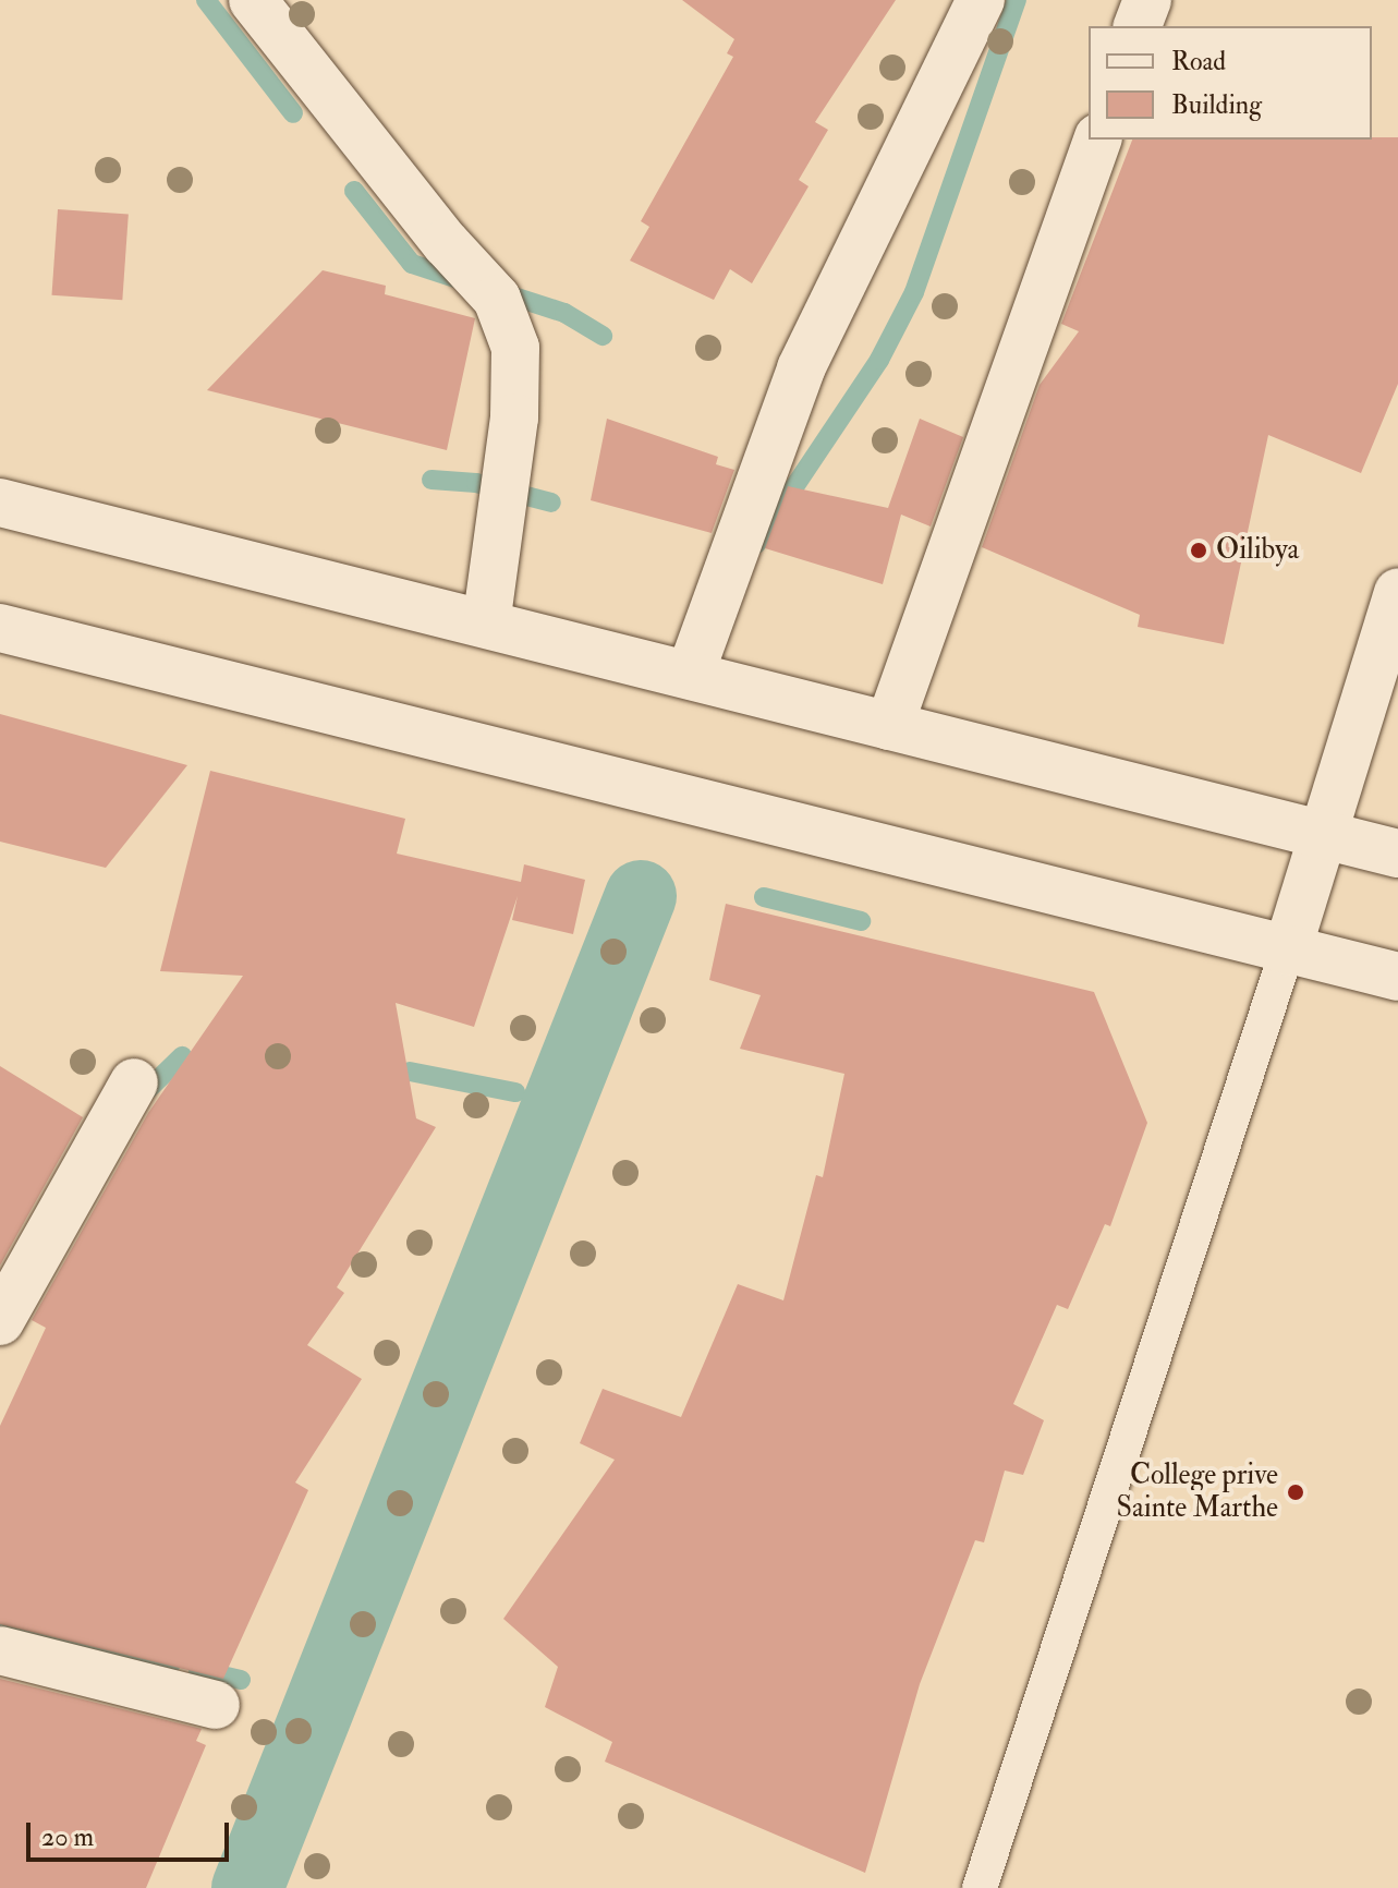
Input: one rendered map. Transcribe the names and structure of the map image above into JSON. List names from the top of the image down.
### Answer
{
  "places": ["Oilibya", "College prive Sainte Marthe"],
  "legend": ["Road", "Building"],
  "scale_bar": "20 m"
}
